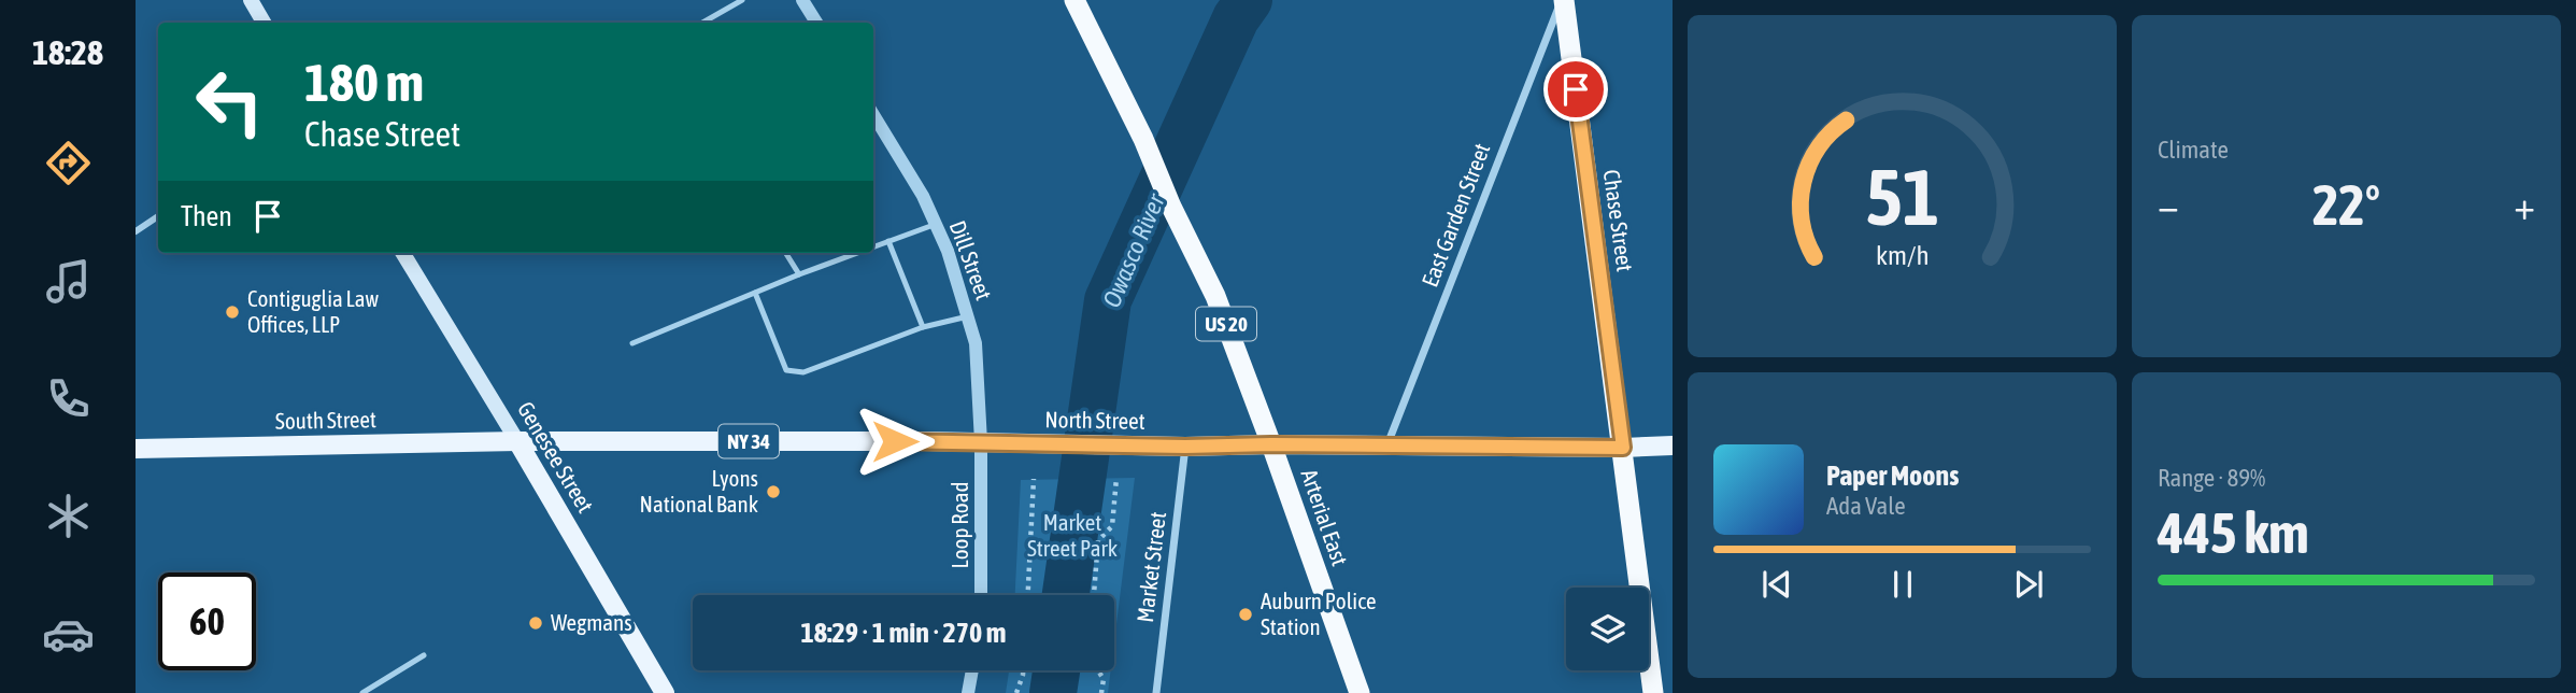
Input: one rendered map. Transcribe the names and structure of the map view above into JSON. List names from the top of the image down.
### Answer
{
  "streets": {
    "highway": ["Chase Street", "US 20", "Arterial East"],
    "main road": [
      "South Street",
      "North Street",
      "NY 34",
      "Genesee Street"
    ],
    "street": [
      "East Garden Street",
      "Dill Street",
      "Loop Road",
      "Market Street"
    ]
  },
  "crossings": [
    ["East Garden Street", "Chase Street"],
    ["East Garden Street", "North Street"],
    ["Chase Street", "North Street"],
    ["Dill Street", "North Street"],
    ["Dill Street", "Loop Road"],
    ["US 20", "North Street"],
    ["US 20", "Arterial East"],
    ["South Street", "North Street"],
    ["South Street", "Genesee Street"],
    ["North Street", "Genesee Street"],
    ["North Street", "Arterial East"],
    ["North Street", "Loop Road"],
    ["North Street", "Market Street"]
  ],
  "water": ["Owasco River"],
  "parks": ["Market Street Park"],
  "places": [
    "Contiguglia Law Offices, LLP",
    "Lyons National Bank",
    "Auburn Police Station",
    "Wegmans"
  ],
  "page": {
    "tabs": "18:28",
    "tile": [
      "Climate",
      ["Range · 89%", "445 km"]
    ],
    "turn": ["180 m", "Chase Street"],
    "heat": ["−", "22°", "+"],
    "then": "Then",
    "song": ["Paper Moons", "Ada Vale"],
    "limit": "60",
    "trip": "18:29 · 1 min · 270 m",
    "gauge": ["51", "km/h"]
  }
}
